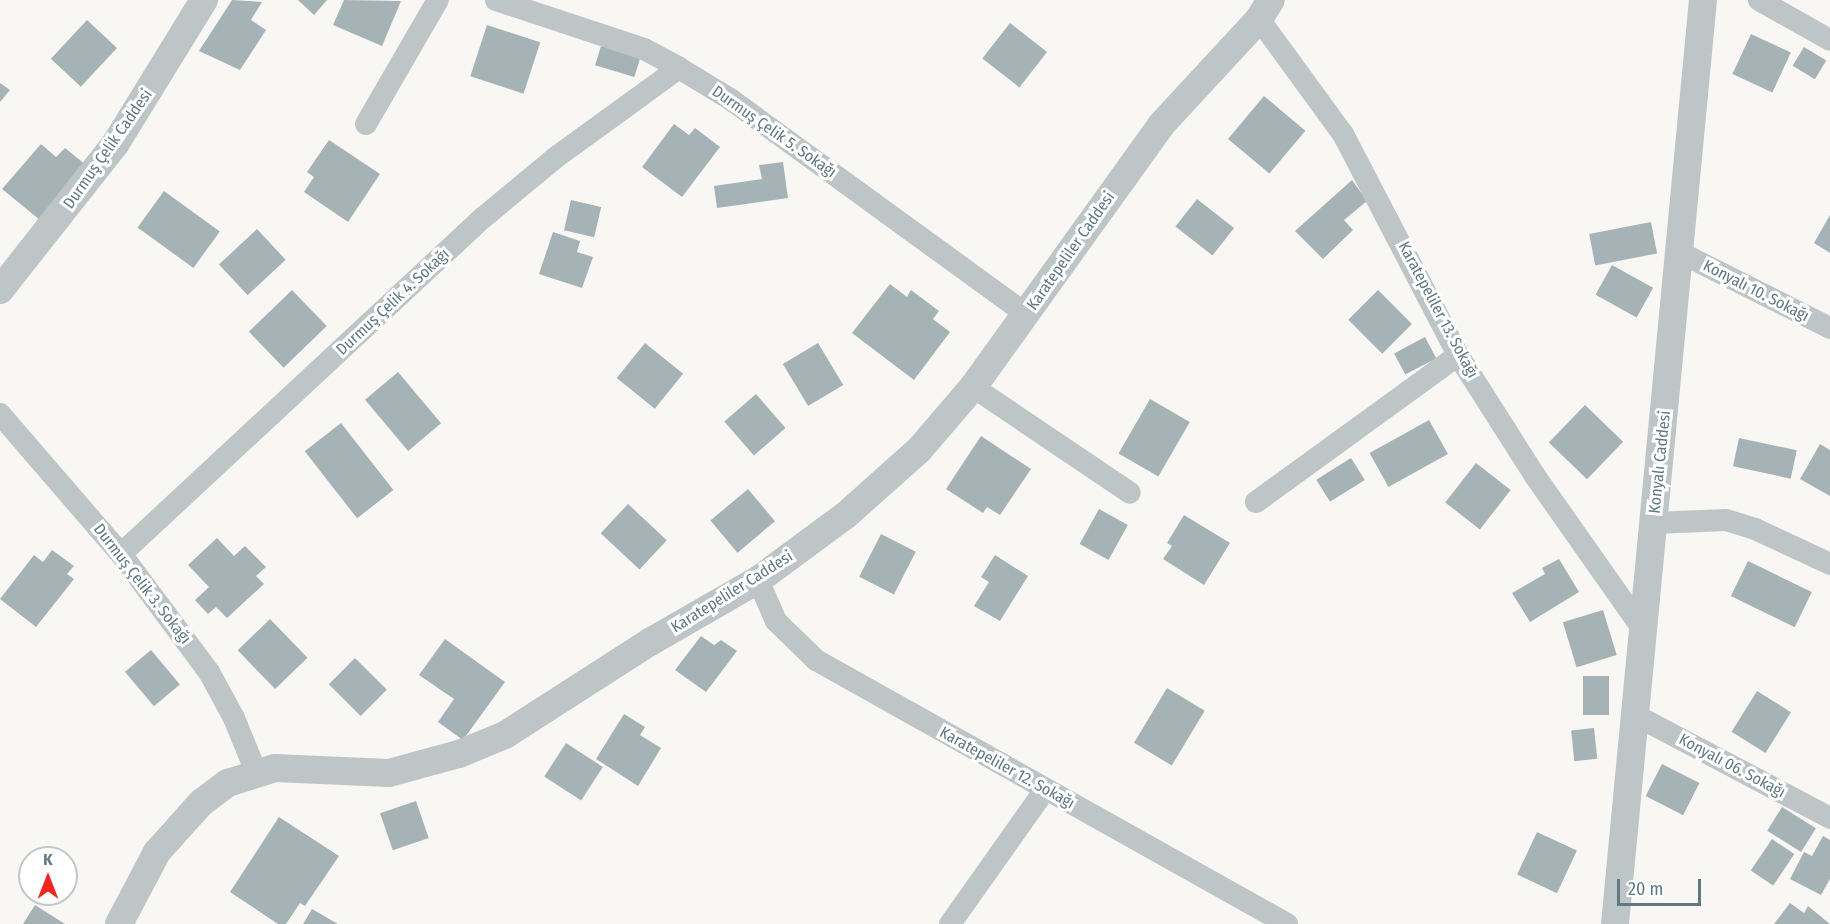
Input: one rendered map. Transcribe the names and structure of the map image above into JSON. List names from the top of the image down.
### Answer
{
  "streets": {
    "street": [
      "Durmuş Çelik 5. Sokağı",
      "Durmuş Çelik Caddesi",
      "Karatepeliler Caddesi",
      "Konyalı 10. Sokağı",
      "Durmuş Çelik 4. Sokağı",
      "Karatepeliler 13. Sokağı",
      "Konyalı Caddesi",
      "Durmuş Çelik 3. Sokağı",
      "Konyalı 06. Sokağı",
      "Karatepeliler 12. Sokağı"
    ]
  },
  "crossings": [
    ["Durmuş Çelik 5. Sokağı", "Karatepeliler Caddesi"],
    ["Durmuş Çelik 5. Sokağı", "Durmuş Çelik 4. Sokağı"],
    ["Karatepeliler Caddesi", "Karatepeliler 13. Sokağı"],
    ["Karatepeliler Caddesi", "Durmuş Çelik 3. Sokağı"],
    ["Karatepeliler Caddesi", "Karatepeliler 12. Sokağı"],
    ["Konyalı 10. Sokağı", "Konyalı Caddesi"],
    ["Durmuş Çelik 4. Sokağı", "Durmuş Çelik 3. Sokağı"],
    ["Karatepeliler 13. Sokağı", "Konyalı Caddesi"],
    ["Konyalı Caddesi", "Konyalı 06. Sokağı"]
  ],
  "scale_bar": "20 m",
  "north": "top"
}
